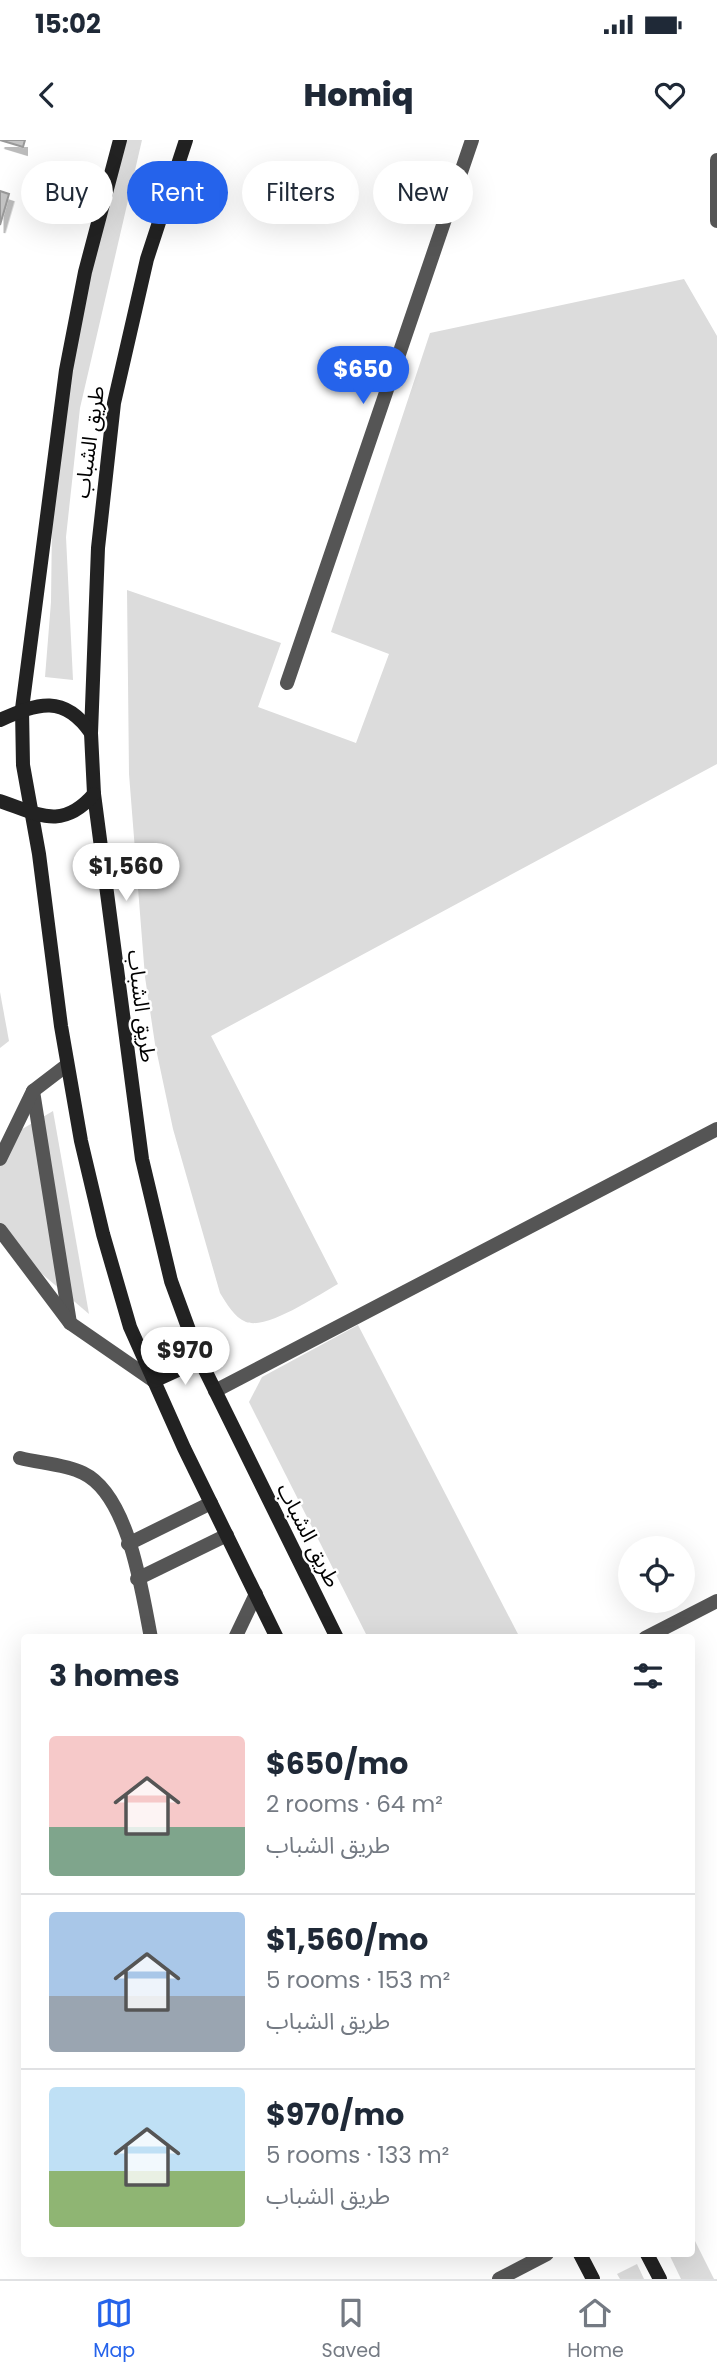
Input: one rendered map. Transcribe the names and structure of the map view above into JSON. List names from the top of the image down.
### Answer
{
  "streets": {
    "main road": ["طريق الشباب"]
  },
  "page": {
    "status": "15:02",
    "header": "Homiq",
    "chip": [
      "Buy",
      "Rent",
      "Filters",
      "New"
    ],
    "price": ["$650", "$1,560", "$970"],
    "heading": "3 homes",
    "list": [
      {
        "name": "$650/mo",
        "note": "2 rooms · 64 m² · طريق الشباب"
      },
      {
        "name": "$1,560/mo",
        "note": "5 rooms · 153 m² · طريق الشباب"
      },
      {
        "name": "$970/mo",
        "note": "5 rooms · 133 m² · طريق الشباب"
      }
    ],
    "tabs": ["Map", "Saved", "Home"]
  }
}
